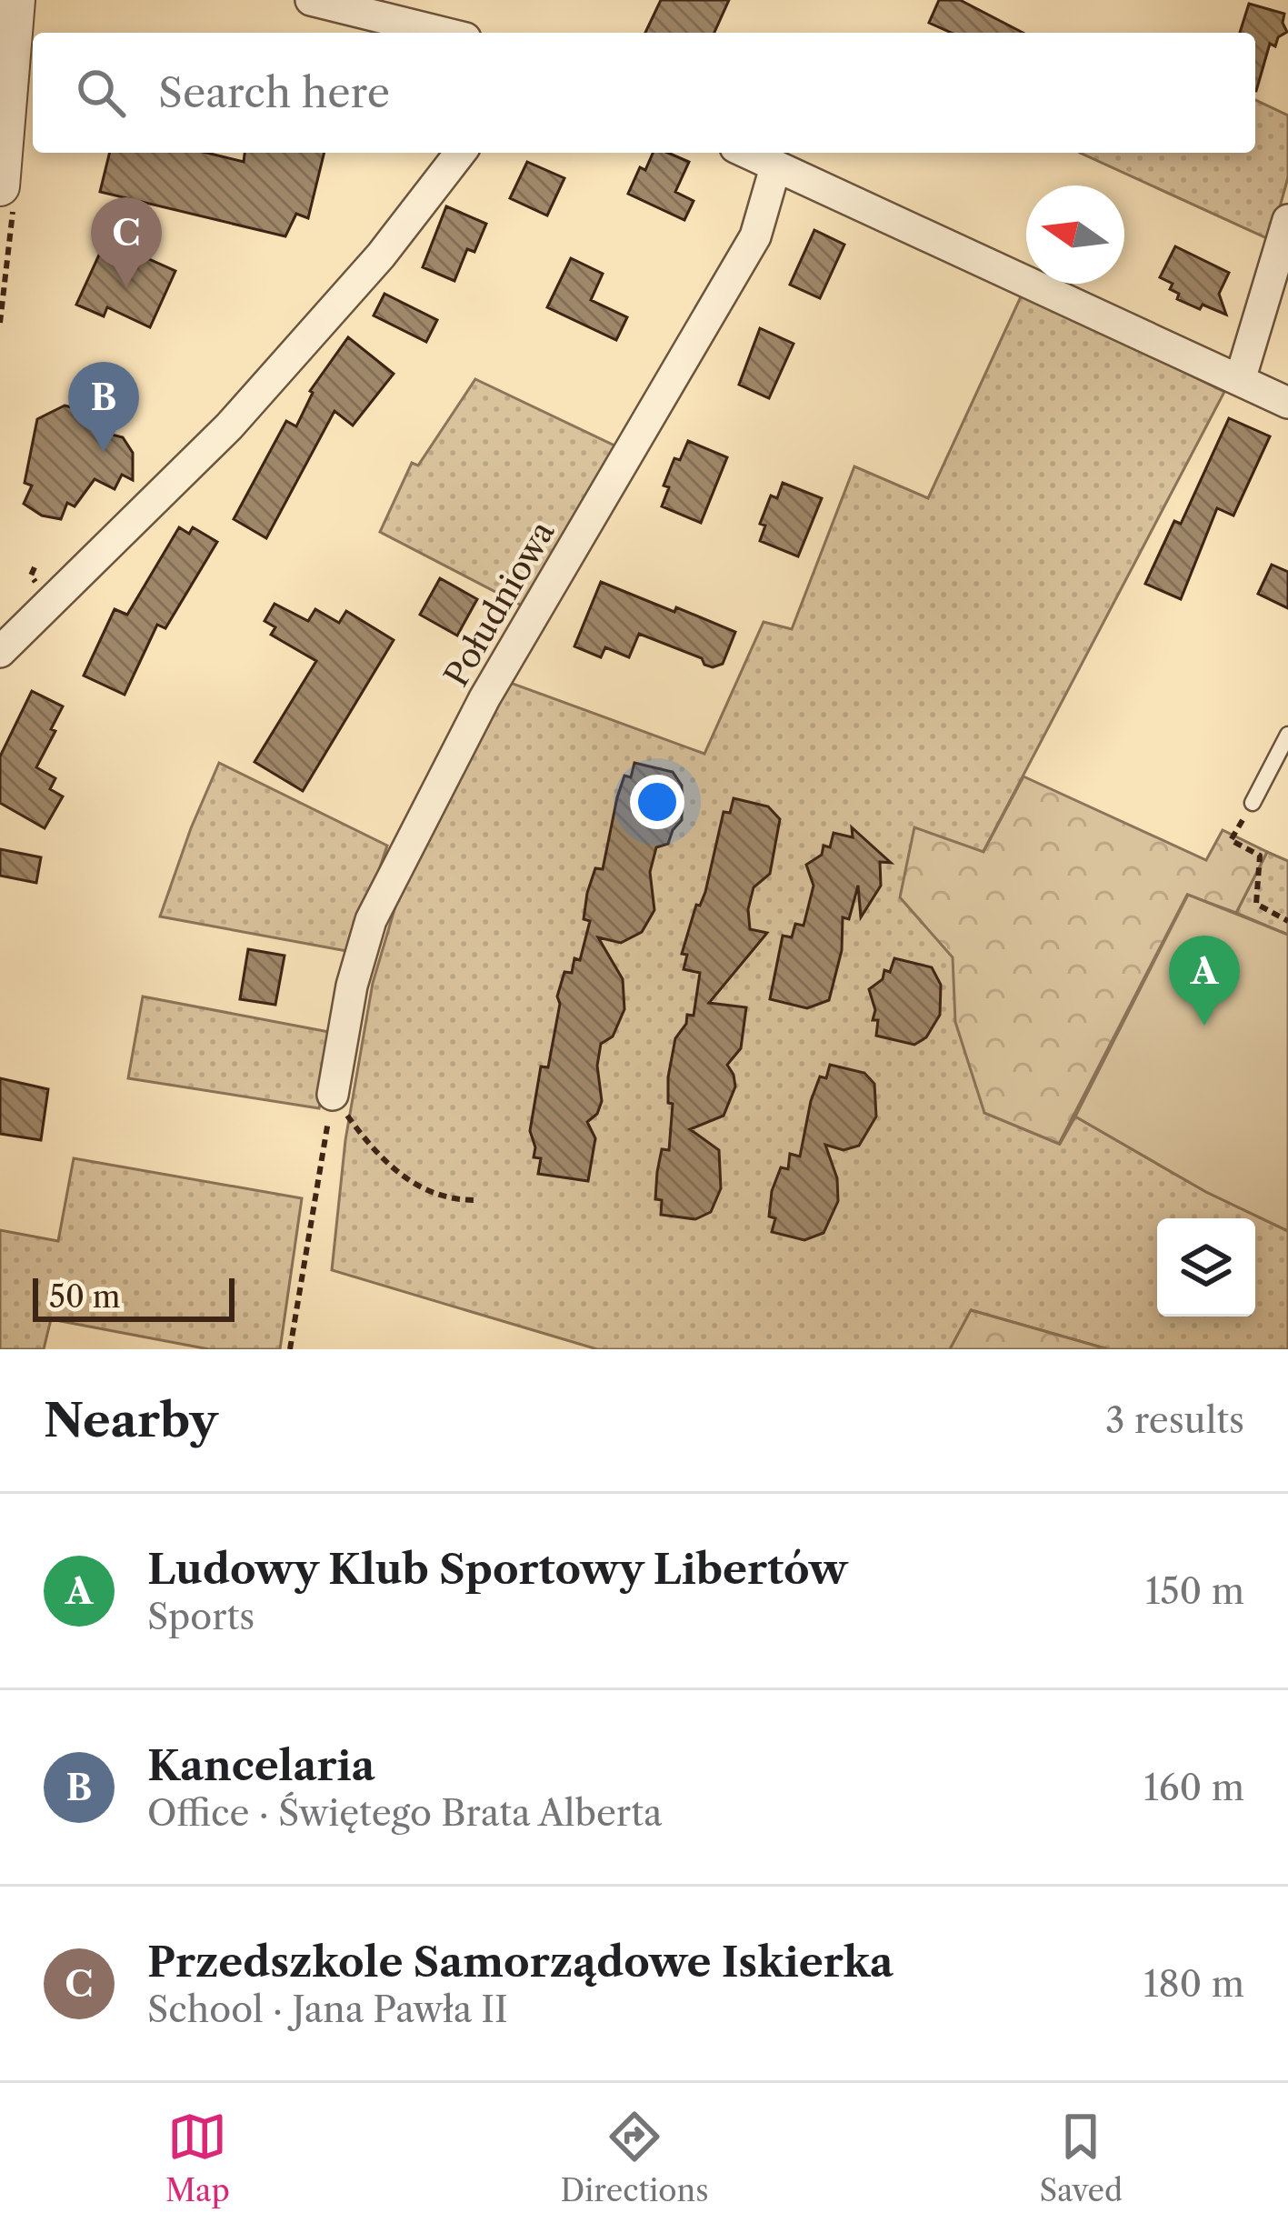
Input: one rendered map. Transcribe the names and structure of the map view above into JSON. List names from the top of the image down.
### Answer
{
  "streets": {
    "street": ["Południowa"]
  },
  "scale_bar": "50 m",
  "north": "left",
  "page": {
    "search": "Search here",
    "pins": ["C", "B", "A"],
    "scale": "50 m",
    "heading": ["Nearby", "3 results"],
    "list": [
      {
        "mark": "A",
        "name": "Ludowy Klub Sportowy Libertów",
        "note": "Sports",
        "value": "150 m"
      },
      {
        "mark": "B",
        "name": "Kancelaria",
        "note": "Office · Świętego Brata Alberta",
        "value": "160 m"
      },
      {
        "mark": "C",
        "name": "Przedszkole Samorządowe Iskierka",
        "note": "School · Jana Pawła II",
        "value": "180 m"
      }
    ],
    "nav": ["Map", "Directions", "Saved"]
  }
}
